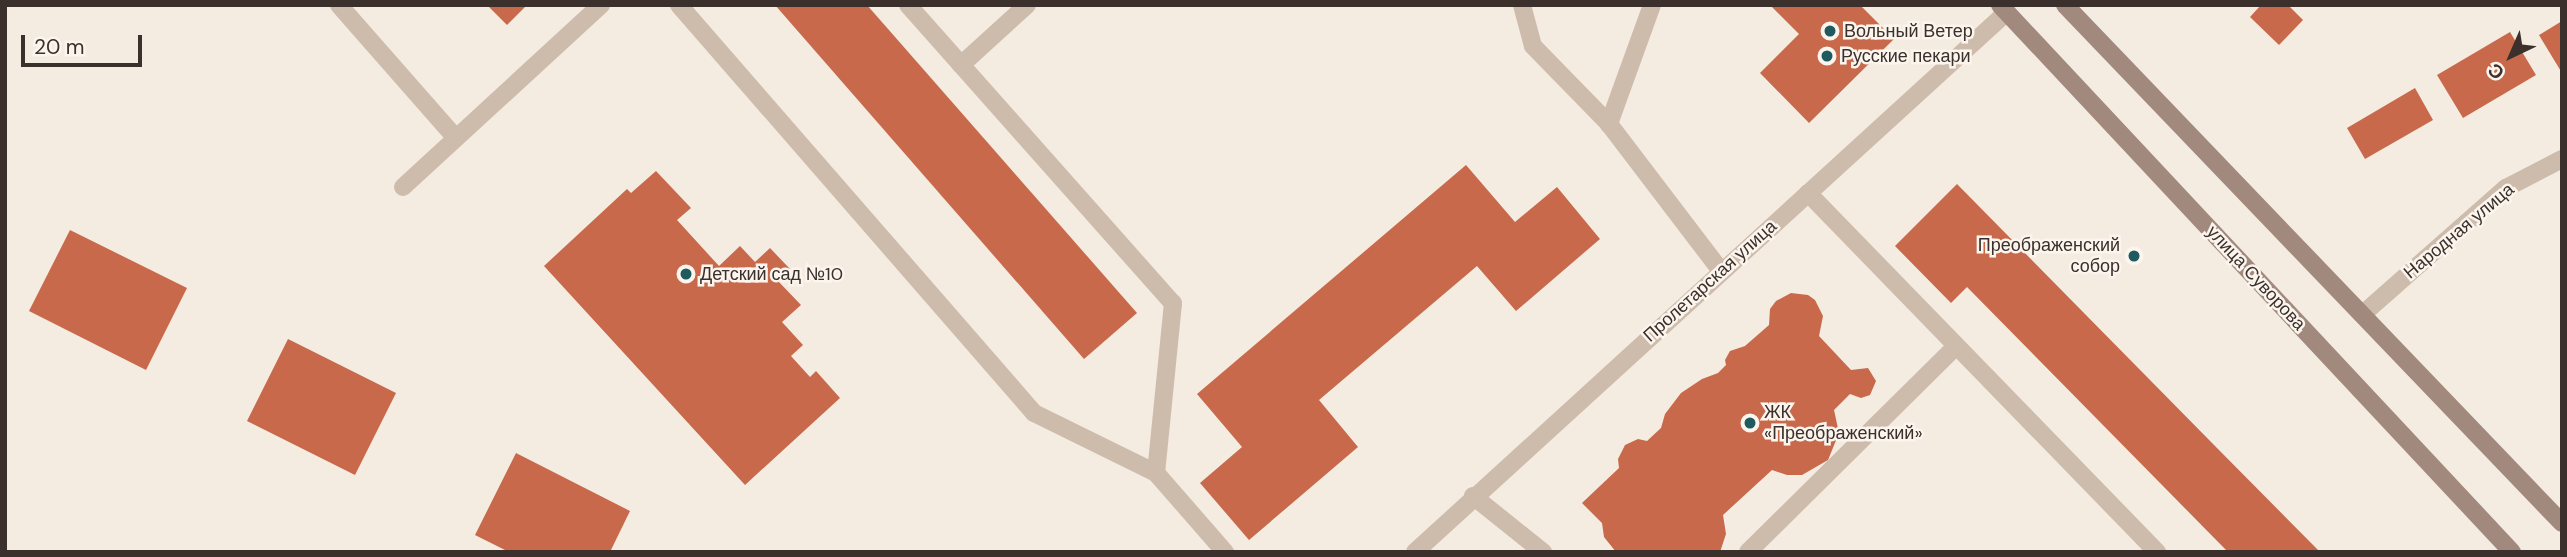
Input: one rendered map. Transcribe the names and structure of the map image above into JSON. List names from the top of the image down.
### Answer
{
  "streets": {
    "main road": ["улица Суворова"],
    "street": ["Народная улица", "Пролетарская улица"]
  },
  "crossings": [
    ["улица Суворова", "Пролетарская улица"]
  ],
  "places": [
    "Вольный Ветер",
    "Русские пекари",
    "Преображенский собор",
    "Детский сад №10",
    "ЖК «Преображенский»"
  ],
  "scale_bar": "20 m",
  "north": "bottom left"
}
